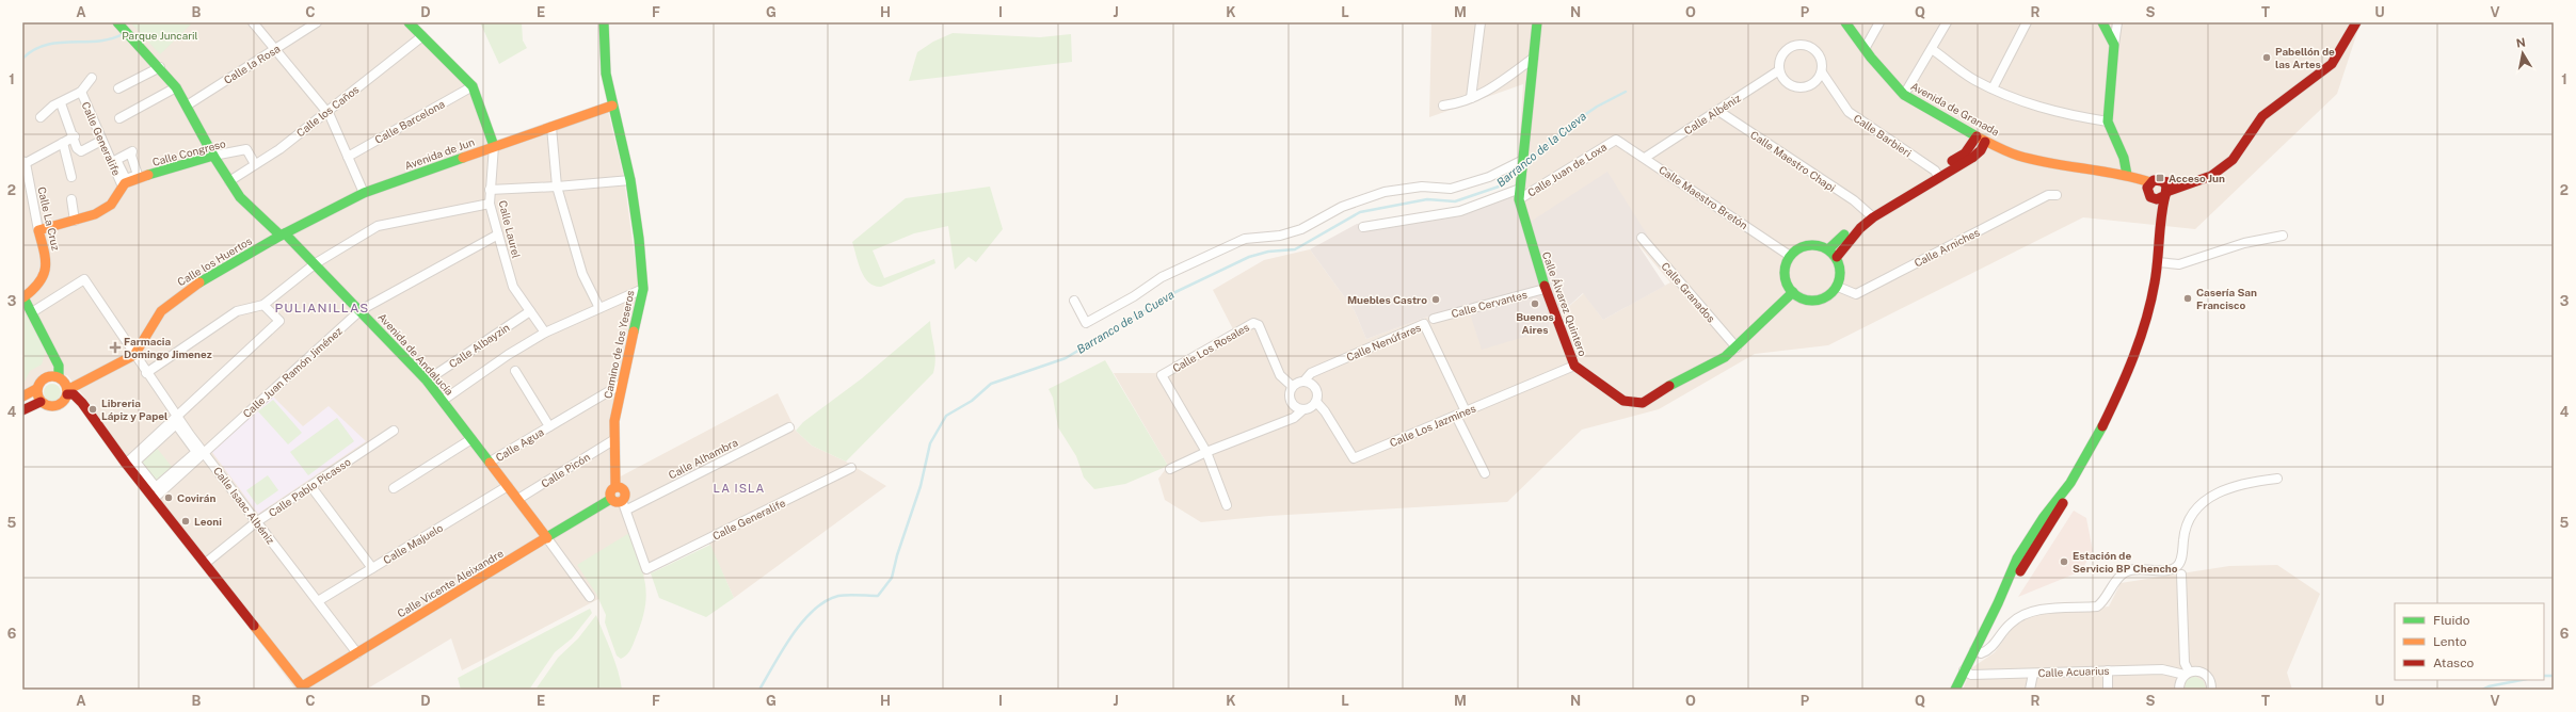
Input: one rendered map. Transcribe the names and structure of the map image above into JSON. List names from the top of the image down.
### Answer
{
  "streets": {
    "street": [
      "Calle la Rosa",
      "Avenida de Granada",
      "Calle los Caños",
      "Calle Albéniz",
      "Calle Barcelona",
      "Calle Barbieri",
      "Calle Generalife",
      "Calle Congreso",
      "Avenida de Jun",
      "Calle Maestro Chapi",
      "Calle Juan de Loxa",
      "Calle Maestro Bretón",
      "Calle La Cruz",
      "Calle Laurel",
      "Calle Arniches",
      "Calle los Huertos",
      "Calle Granados",
      "Calle Cervantes",
      "Calle Álvarez Quintero",
      "Calle Nenúfares",
      "Camino de los Yeseros",
      "Calle Albayzin",
      "Calle Los Rosales",
      "Avenida de Andalucía",
      "Calle Juan Ramón Jiménez",
      "Calle Los Jazmines",
      "Calle Agua",
      "Calle Alhambra",
      "Calle Picón",
      "Calle Pablo Picasso",
      "Calle Isaac Albéniz",
      "Calle Majuelo",
      "Calle Vicente Aleixandre",
      "Calle Acuarius"
    ]
  },
  "crossings": [
    ["Calle la Rosa", "Avenida de Andalucía"],
    ["Calle los Caños", "Calle Congreso"],
    ["Calle los Caños", "Calle Laurel"],
    ["Calle los Caños", "Avenida de Andalucía"],
    ["Calle Albéniz", "Calle Barbieri"],
    ["Calle Albéniz", "Calle Maestro Chapi"],
    ["Calle Albéniz", "Calle Maestro Bretón"],
    ["Calle Barcelona", "Calle Laurel"],
    ["Calle Generalife", "Calle Congreso"],
    ["Calle Generalife", "Calle Alhambra"],
    ["Calle Congreso", "Avenida de Andalucía"],
    ["Avenida de Jun", "Calle Laurel"],
    ["Avenida de Jun", "Calle los Huertos"],
    ["Avenida de Jun", "Camino de los Yeseros"],
    ["Avenida de Jun", "Avenida de Andalucía"],
    ["Calle Juan de Loxa", "Calle Maestro Bretón"],
    ["Calle Juan de Loxa", "Calle Álvarez Quintero"],
    ["Calle Maestro Bretón", "Calle Arniches"],
    ["Calle Maestro Bretón", "Calle Álvarez Quintero"],
    ["Calle Laurel", "Calle Albayzin"],
    ["Calle Laurel", "Calle Juan Ramón Jiménez"],
    ["Calle Arniches", "Calle Álvarez Quintero"],
    ["Calle los Huertos", "Avenida de Andalucía"],
    ["Calle los Huertos", "Calle Isaac Albéniz"],
    ["Calle Granados", "Calle Álvarez Quintero"],
    ["Calle Cervantes", "Calle Álvarez Quintero"],
    ["Calle Álvarez Quintero", "Calle Los Jazmines"],
    ["Calle Nenúfares", "Calle Los Rosales"],
    ["Calle Nenúfares", "Calle Los Jazmines"],
    ["Camino de los Yeseros", "Calle Agua"],
    ["Camino de los Yeseros", "Calle Picón"],
    ["Camino de los Yeseros", "Calle Vicente Aleixandre"],
    ["Calle Albayzin", "Avenida de Andalucía"],
    ["Calle Los Rosales", "Calle Los Jazmines"],
    ["Avenida de Andalucía", "Calle Juan Ramón Jiménez"],
    ["Avenida de Andalucía", "Calle Agua"],
    ["Avenida de Andalucía", "Calle Picón"],
    ["Avenida de Andalucía", "Calle Majuelo"],
    ["Avenida de Andalucía", "Calle Vicente Aleixandre"],
    ["Calle Juan Ramón Jiménez", "Calle Isaac Albéniz"],
    ["Calle Pablo Picasso", "Calle Isaac Albéniz"],
    ["Calle Pablo Picasso", "Calle Vicente Aleixandre"],
    ["Calle Isaac Albéniz", "Calle Majuelo"],
    ["Calle Isaac Albéniz", "Calle Vicente Aleixandre"]
  ],
  "districts": ["PULIANILLAS", "LA ISLA"],
  "water": ["Barranco de la Cueva"],
  "parks": ["Parque Juncaril"],
  "places": {
    "other": [
      "Pabellón de las Artes",
      "Casería San Francisco",
      "Muebles Castro",
      "Buenos Aires",
      "Libreria Lápiz y Papel",
      "Covirán",
      "Leoni",
      "Estación de Servicio BP Chencho"
    ],
    "transit": ["Acceso Jun"],
    "health": ["Farmacia Domingo Jimenez"]
  },
  "legend": ["Fluido", "Lento", "Atasco"],
  "north": "top",
  "grid": {
    "columns": [
      "A",
      "B",
      "C",
      "D",
      "E",
      "F",
      "G",
      "H",
      "I",
      "J",
      "K",
      "L",
      "M",
      "N",
      "O",
      "P",
      "Q",
      "R",
      "S",
      "T",
      "U",
      "V"
    ],
    "rows": [
      "1",
      "2",
      "3",
      "4",
      "5",
      "6"
    ]
  }
}
